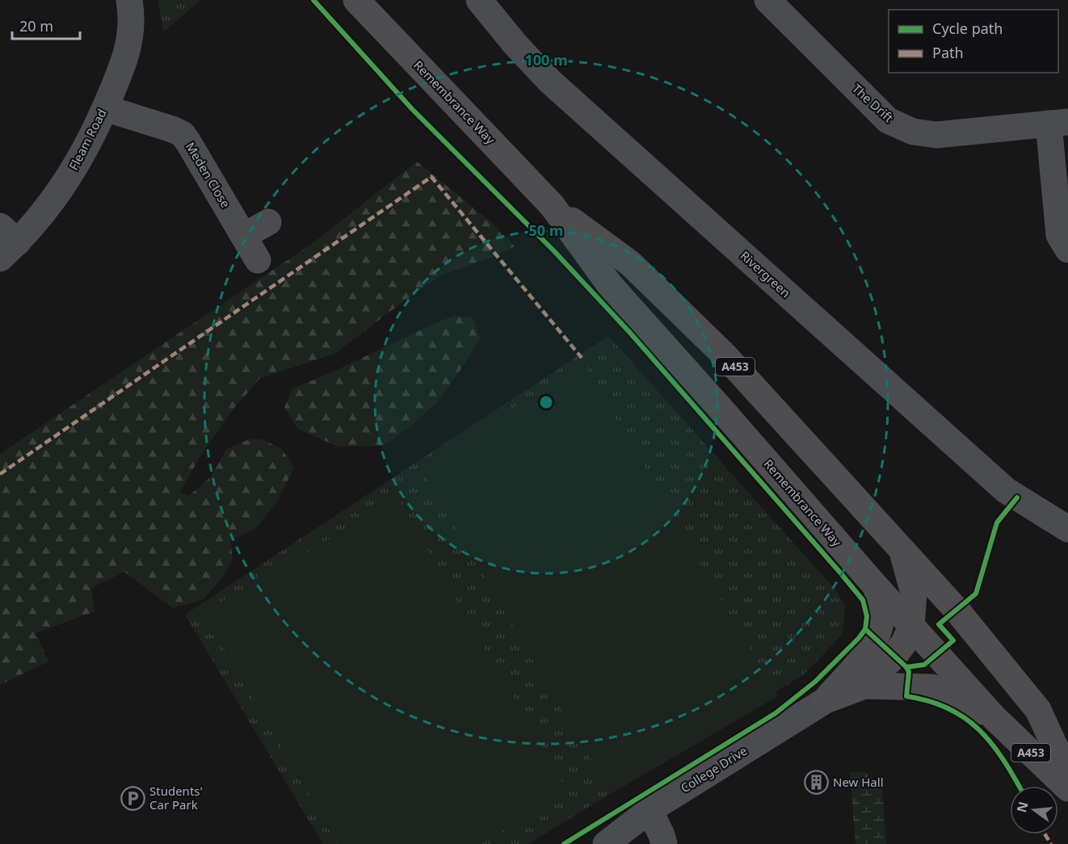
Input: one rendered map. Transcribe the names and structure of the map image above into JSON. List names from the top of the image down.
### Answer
{
  "streets": {
    "highway": ["Remembrance Way", "A453"],
    "street": [
      "The Drift",
      "Fleam Road",
      "Meden Close",
      "Rivergreen",
      "College Drive"
    ]
  },
  "crossings": [
    ["Fleam Road", "Meden Close"]
  ],
  "places": {
    "building": ["New Hall"],
    "parking": ["Students' Car Park"]
  },
  "legend": ["Cycle path", "Path"],
  "scale_bar": "20 m",
  "north": "left",
  "rings": ["100 m", "50 m"]
}
